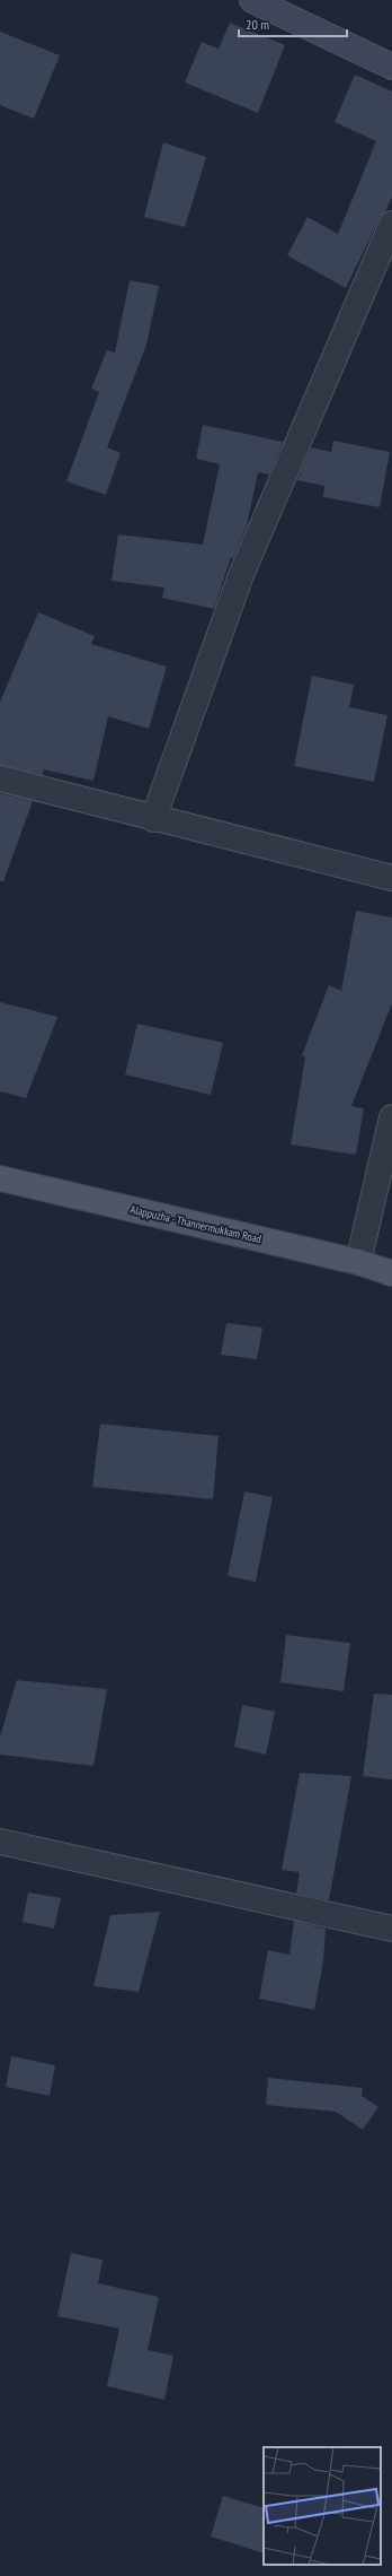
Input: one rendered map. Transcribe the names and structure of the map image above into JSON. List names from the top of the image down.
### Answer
{
  "streets": {
    "main road": ["Alappuzha - Thannermukkam Road"]
  },
  "scale_bar": "20 m"
}
